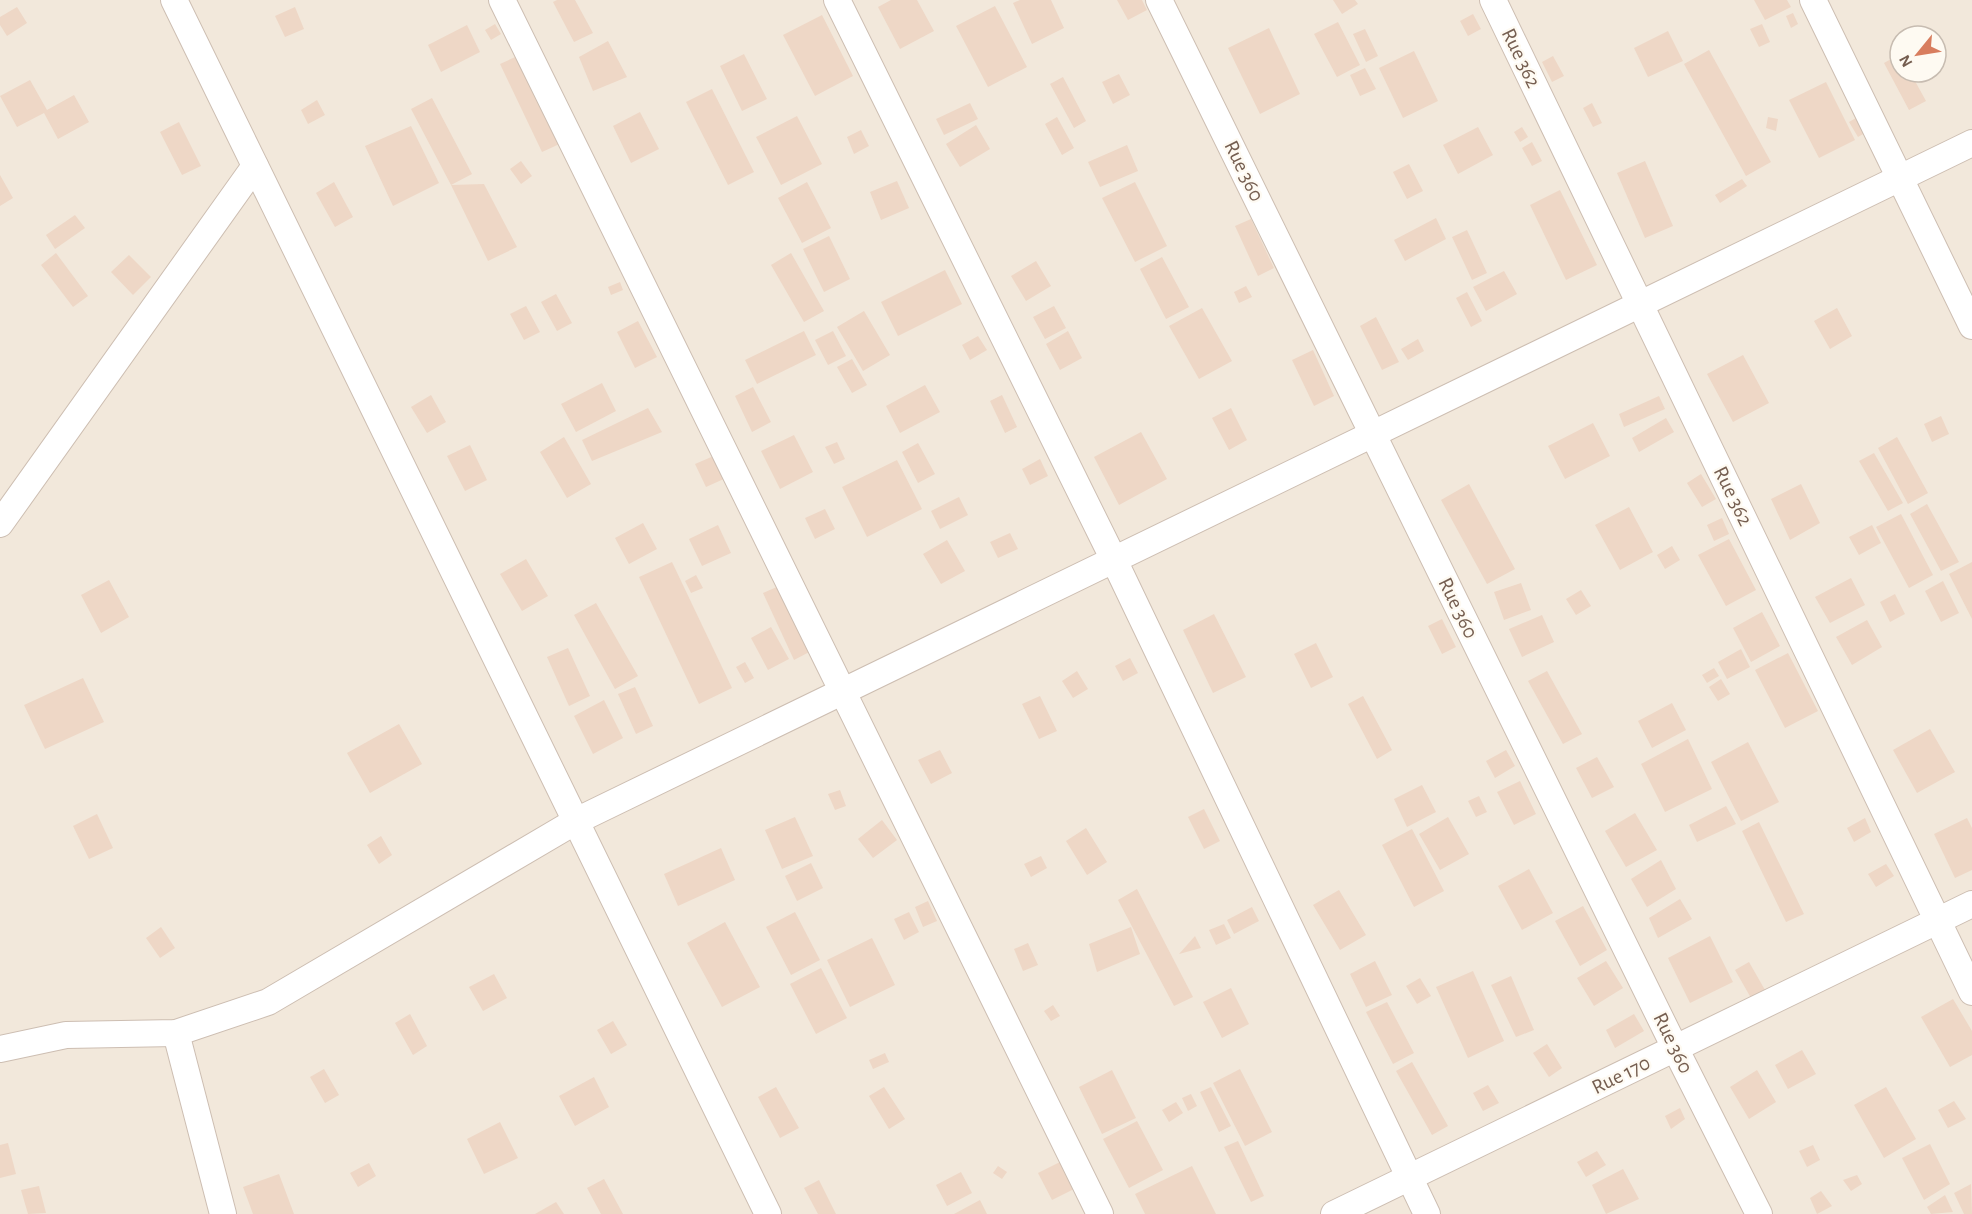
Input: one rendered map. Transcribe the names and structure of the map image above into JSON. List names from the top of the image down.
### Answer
{
  "streets": {
    "street": ["Rue 362", "Rue 360", "Rue 170"]
  },
  "crossings": [
    ["Rue 362", "Rue 170"],
    ["Rue 360", "Rue 170"]
  ],
  "north": "bottom left"
}
